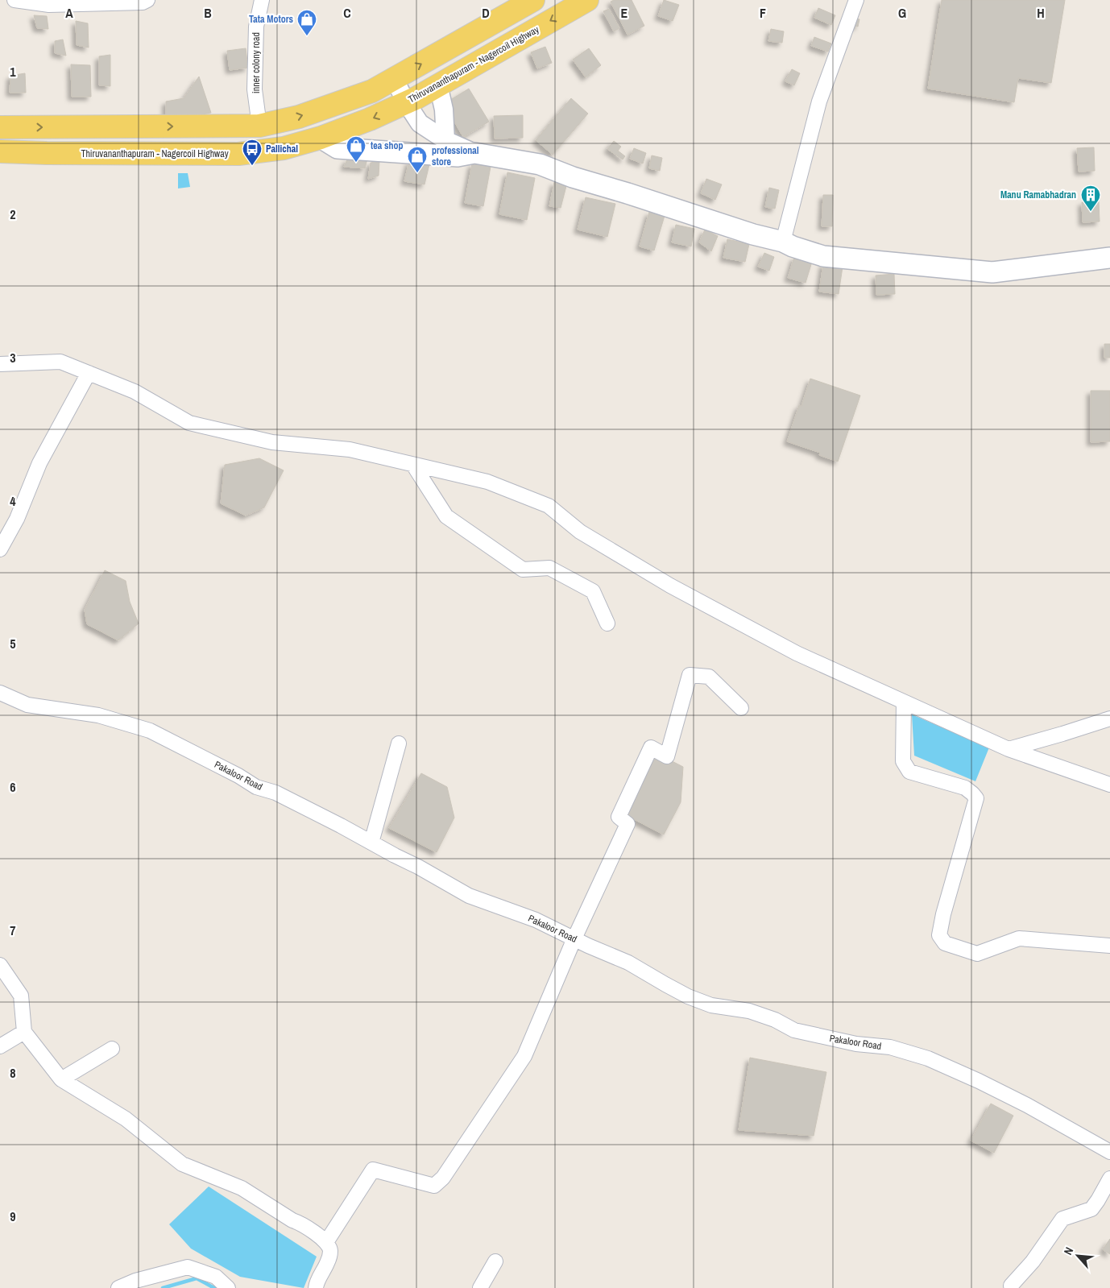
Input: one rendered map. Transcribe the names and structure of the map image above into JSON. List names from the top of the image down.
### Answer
{
  "streets": {
    "main road": ["Thiruvananthapuram - Nagercoil Highway"],
    "street": ["inner colony road", "Pakaloor Road"]
  },
  "places": {
    "shop": ["Tata Motors", "tea shop", "professional store"],
    "bus stop": ["Pallichal"],
    "building": ["Manu Ramabhadran"]
  },
  "north": "top left",
  "grid": {
    "columns": [
      "A",
      "B",
      "C",
      "D",
      "E",
      "F",
      "G",
      "H"
    ],
    "rows": [
      "1",
      "2",
      "3",
      "4",
      "5",
      "6",
      "7",
      "8",
      "9"
    ]
  }
}
